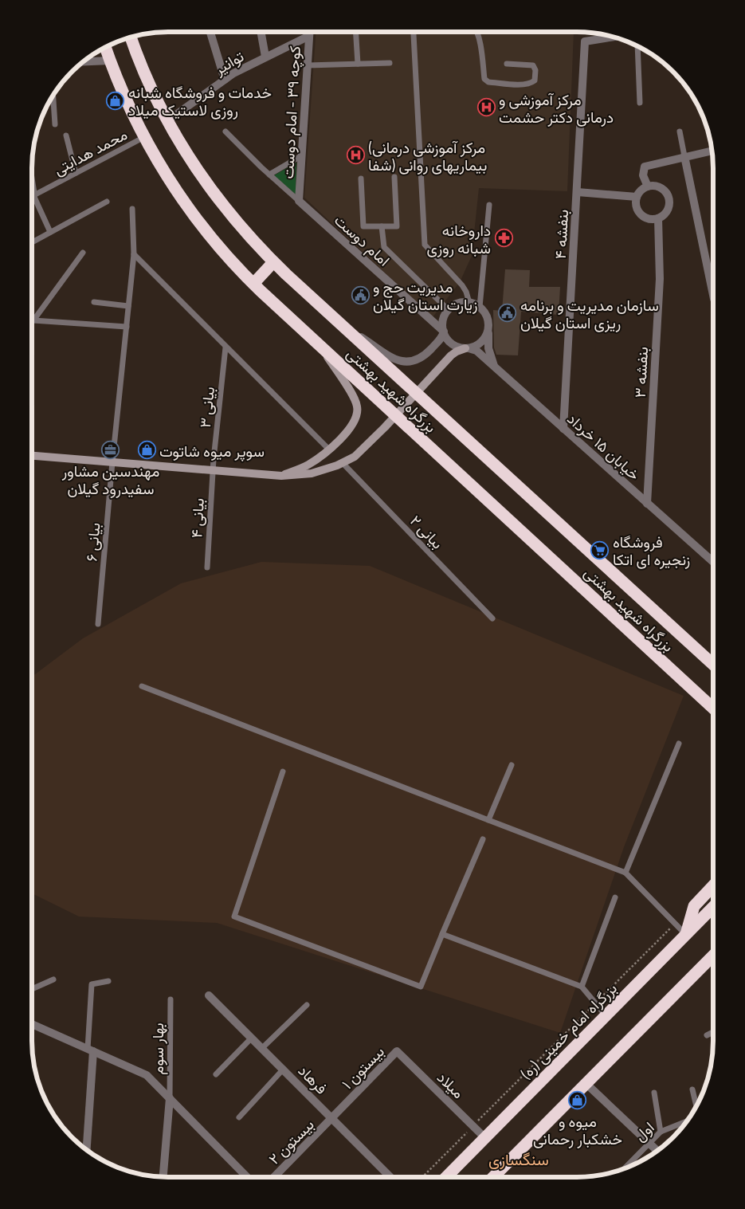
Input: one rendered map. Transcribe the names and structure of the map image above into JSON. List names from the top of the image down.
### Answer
{
  "streets": {
    "highway": ["بزرگراه شهید بهشتی", "بزرگراه امام خمینی (ره)"],
    "street": [
      "توانیر",
      "کوچه ۳۹ - امام دوست",
      "بنفشه ۴",
      "امام دوست",
      "بنفشه ۳",
      "خیابان ۱۵ خرداد",
      "بیستون ۱",
      "فرهاد",
      "میلاد",
      "بیستون ۲"
    ],
    "lane": [
      "محمد هدایتی",
      "بیانی ۳",
      "بیانی ۴",
      "بیانی ۲",
      "بیانی ۶",
      "بهار سوم",
      "اول"
    ]
  },
  "crossings": [
    ["توانیر", "کوچه ۳۹ - امام دوست"],
    ["توانیر", "بزرگراه شهید بهشتی"],
    ["کوچه ۳۹ - امام دوست", "امام دوست"],
    ["محمد هدایتی", "بزرگراه شهید بهشتی"],
    ["بنفشه ۴", "خیابان ۱۵ خرداد"],
    ["امام دوست", "خیابان ۱۵ خرداد"],
    ["بنفشه ۳", "خیابان ۱۵ خرداد"],
    ["بیانی ۳", "بیانی ۴"],
    ["بزرگراه امام خمینی (ره)", "میلاد"],
    ["بیستون ۱", "فرهاد"],
    ["بیستون ۱", "میلاد"],
    ["بیستون ۱", "بیستون ۲"],
    ["فرهاد", "بیستون ۲"]
  ],
  "districts": ["سنگسازی"],
  "places": {
    "shop": ["خدمات و فروشگاه شبانه روزی لاستیک میلاد", "سوپر میوه شاتوت", "میوه و خشکبار رحمانی"],
    "hospital": ["مرکز آموزشی و ‌درمانی دکتر حشمت", "(مرکز آموزشی درمانی بیماریهای روانی (شفا"],
    "pharmacy": ["داروخانه شبانه روزی"],
    "public building": ["مدیریت حج و زیارت استان گیلان", "سازمان مدیریت و برنامه ریزی استان گیلان"],
    "office": ["مهندسین مشاور سفیدرود گیلان"],
    "supermarket": ["فروشگاه زنجیره ای اتکا"]
  }
}
